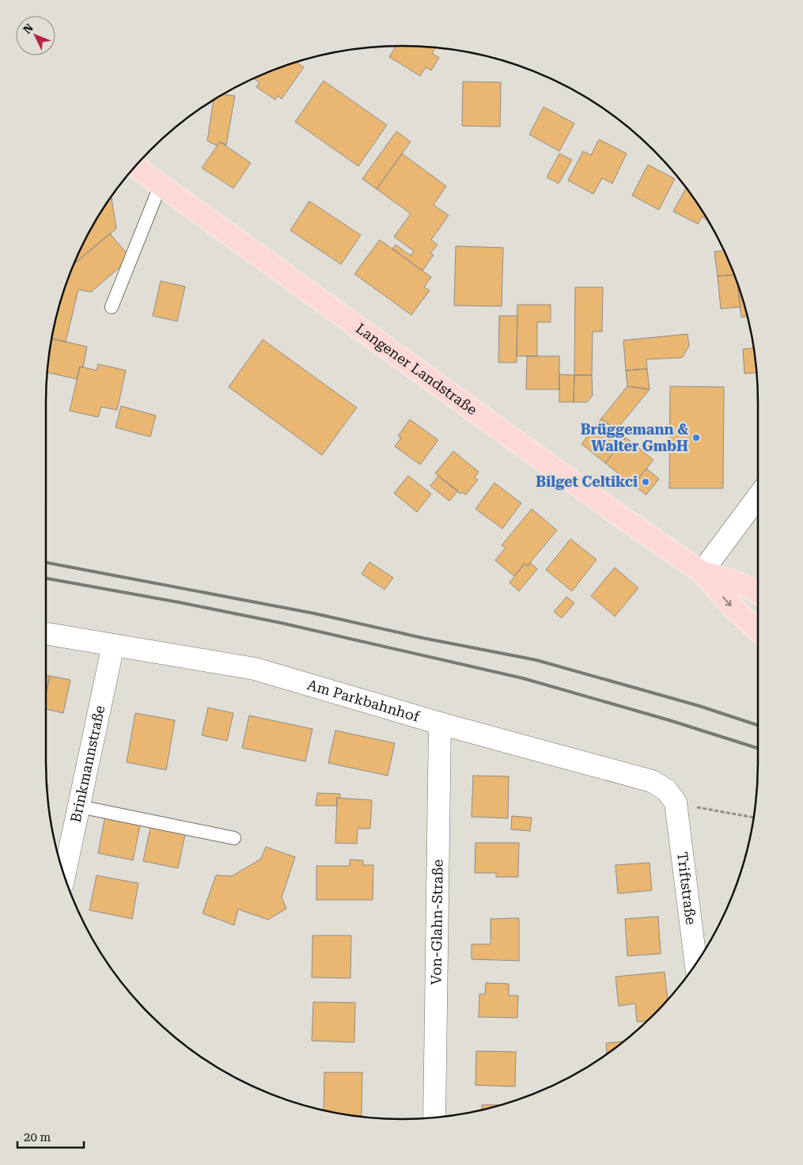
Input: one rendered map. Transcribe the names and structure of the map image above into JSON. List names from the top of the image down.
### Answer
{
  "streets": {
    "main road": ["Langener Landstraße"],
    "street": [
      "Am Parkbahnhof",
      "Brinkmannstraße",
      "Triftstraße",
      "Von-Glahn-Straße"
    ]
  },
  "crossings": [
    ["Am Parkbahnhof", "Brinkmannstraße"],
    ["Am Parkbahnhof", "Triftstraße"],
    ["Am Parkbahnhof", "Von-Glahn-Straße"]
  ],
  "places": ["Brüggemann & Walter GmbH", "Bilget Celtikci"],
  "scale_bar": "20 m",
  "north": "top left"
}
